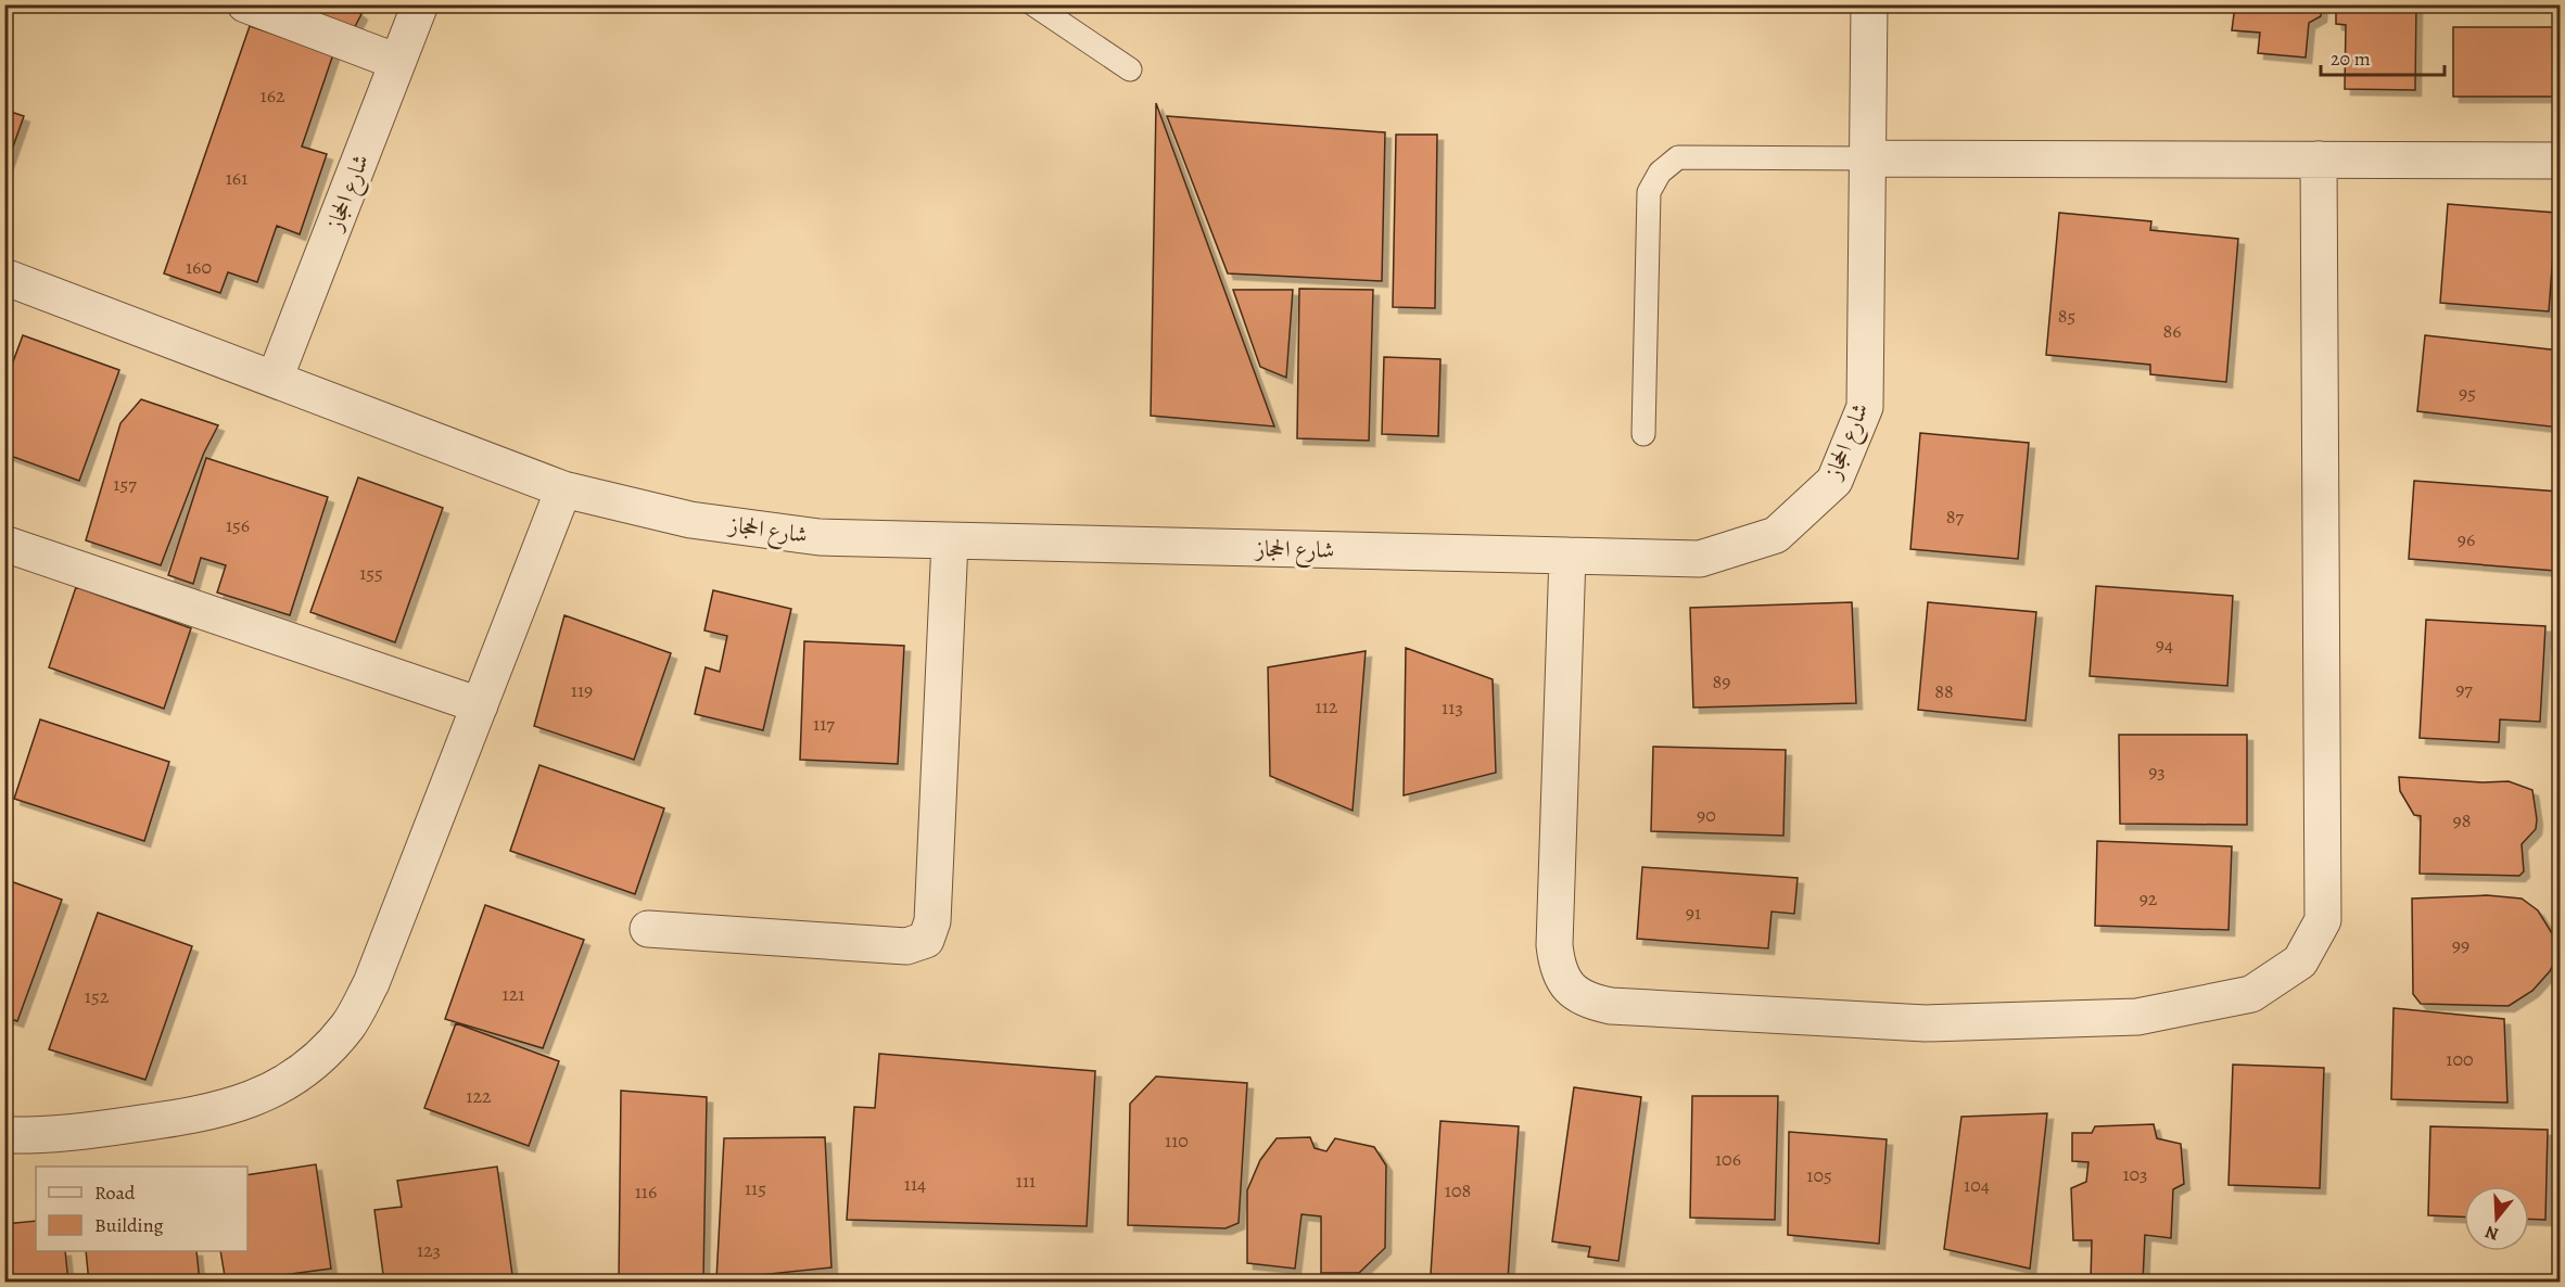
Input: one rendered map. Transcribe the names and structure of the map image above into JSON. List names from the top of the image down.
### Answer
{
  "streets": {
    "street": ["شارع الحجاز"]
  },
  "house_numbers": [
    "162",
    "161",
    "160",
    "85",
    "86",
    "95",
    "157",
    "87",
    "156",
    "96",
    "155",
    "94",
    "89",
    "97",
    "119",
    "88",
    "112",
    "113",
    "117",
    "93",
    "90",
    "98",
    "92",
    "91",
    "99",
    "121",
    "152",
    "100",
    "122",
    "110",
    "106",
    "103",
    "105",
    "111",
    "114",
    "104",
    "115",
    "108",
    "116",
    "123"
  ],
  "legend": ["Road", "Building"],
  "scale_bar": "20 m",
  "north": "bottom"
}
